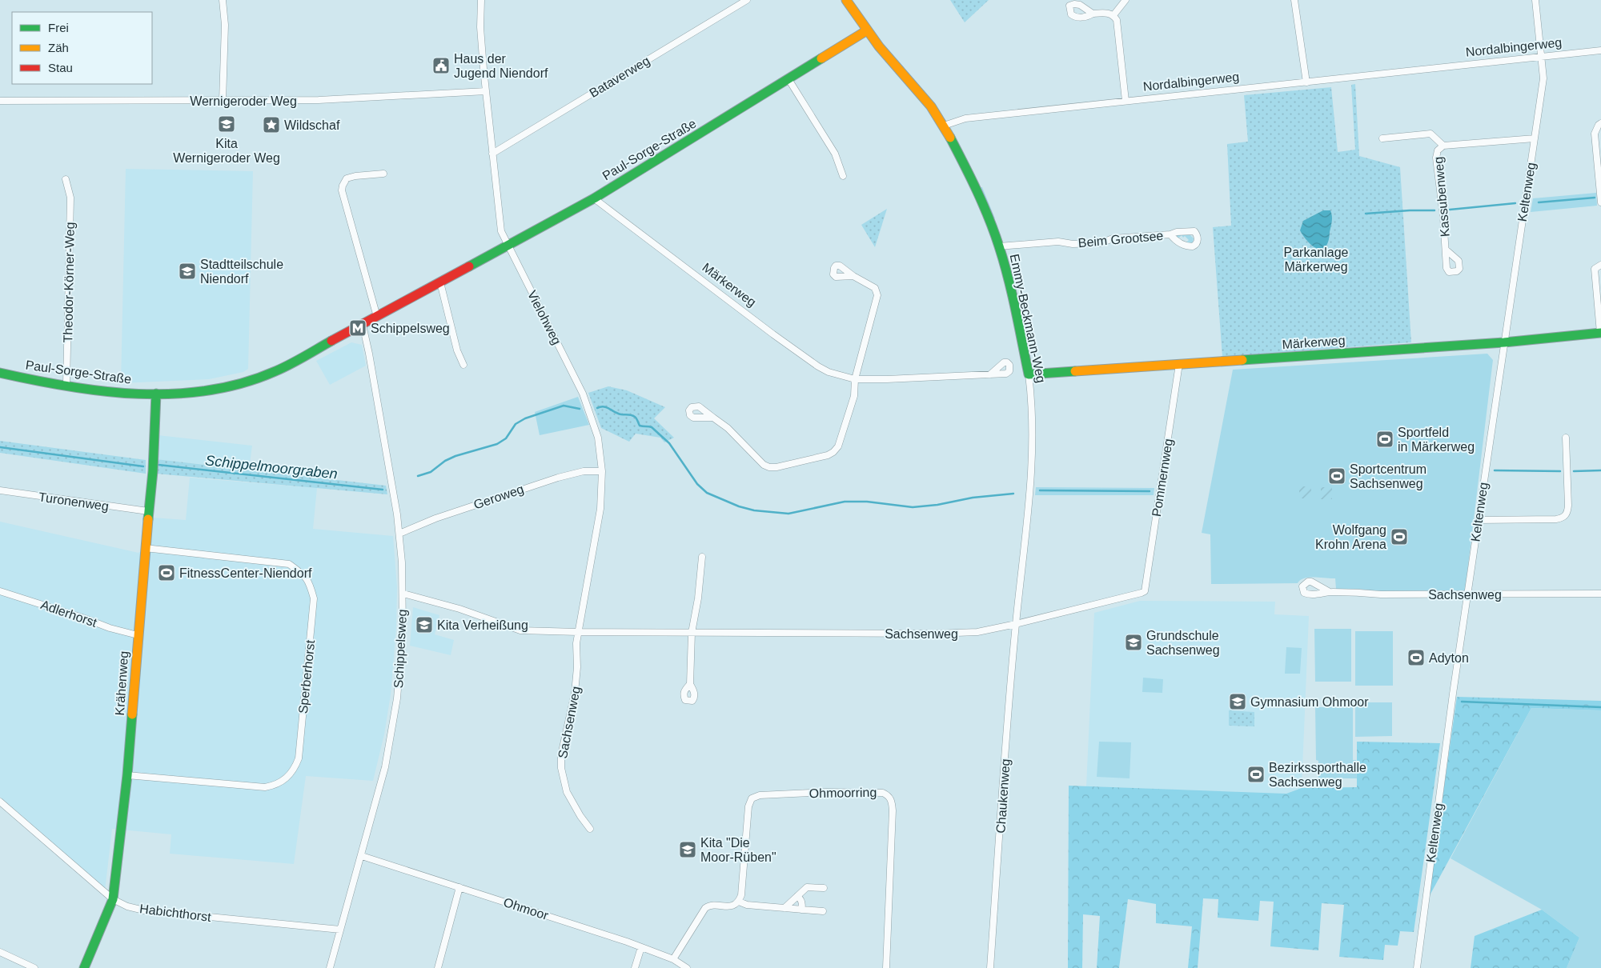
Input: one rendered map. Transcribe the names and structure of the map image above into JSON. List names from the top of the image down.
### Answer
{
  "streets": {
    "street": [
      "Nordalbingerweg",
      "Bataverweg",
      "Wernigeroder Weg",
      "Paul-Sorge-Straße",
      "Keltenweg",
      "Kassubenweg",
      "Beim Grootsee",
      "Theodor-Körner-Weg",
      "Märkerweg",
      "Vielohweg",
      "Emmy-Beckmann-Weg",
      "Pommernweg",
      "Geroweg",
      "Turonenweg",
      "Sachsenweg",
      "Adlerhorst",
      "Schippelsweg",
      "Sperberhorst",
      "Krähenweg",
      "Ohmoorring",
      "Chaukenweg",
      "Ohmoor",
      "Habichthorst"
    ]
  },
  "crossings": [
    ["Nordalbingerweg", "Keltenweg"],
    ["Nordalbingerweg", "Emmy-Beckmann-Weg"],
    ["Bataverweg", "Vielohweg"],
    ["Wernigeroder Weg", "Vielohweg"],
    ["Paul-Sorge-Straße", "Theodor-Körner-Weg"],
    ["Paul-Sorge-Straße", "Märkerweg"],
    ["Paul-Sorge-Straße", "Vielohweg"],
    ["Paul-Sorge-Straße", "Schippelsweg"],
    ["Paul-Sorge-Straße", "Krähenweg"],
    ["Keltenweg", "Kassubenweg"],
    ["Keltenweg", "Märkerweg"],
    ["Keltenweg", "Sachsenweg"],
    ["Beim Grootsee", "Emmy-Beckmann-Weg"],
    ["Märkerweg", "Emmy-Beckmann-Weg"],
    ["Märkerweg", "Pommernweg"],
    ["Vielohweg", "Geroweg"],
    ["Vielohweg", "Sachsenweg"],
    ["Emmy-Beckmann-Weg", "Sachsenweg"],
    ["Emmy-Beckmann-Weg", "Chaukenweg"],
    ["Pommernweg", "Sachsenweg"],
    ["Geroweg", "Schippelsweg"],
    ["Turonenweg", "Krähenweg"],
    ["Sachsenweg", "Schippelsweg"],
    ["Sachsenweg", "Chaukenweg"],
    ["Adlerhorst", "Krähenweg"],
    ["Schippelsweg", "Ohmoor"],
    ["Schippelsweg", "Habichthorst"],
    ["Sperberhorst", "Krähenweg"],
    ["Krähenweg", "Habichthorst"]
  ],
  "water": ["Schippelmoorgraben"],
  "parks": ["Parkanlage Märkerweg"],
  "places": {
    "public building": ["Haus der Jugend Niendorf"],
    "school or university": [
      "Kita Wernigeroder Weg",
      "Stadtteilschule Niendorf",
      "Kita Verheißung",
      "Grundschule Sachsenweg",
      "Gymnasium Ohmoor",
      "Kita \"Die Moor-Rüben\""
    ],
    "place": ["Wildschaf"],
    "metro station": ["Schippelsweg"],
    "sports": [
      "Sportfeld in Märkerweg",
      "Sportcentrum Sachsenweg",
      "Wolfgang Krohn Arena",
      "FitnessCenter-Niendorf",
      "Adyton",
      "Bezirkssporthalle Sachsenweg"
    ]
  },
  "legend": ["Frei", "Zäh", "Stau"]
}
